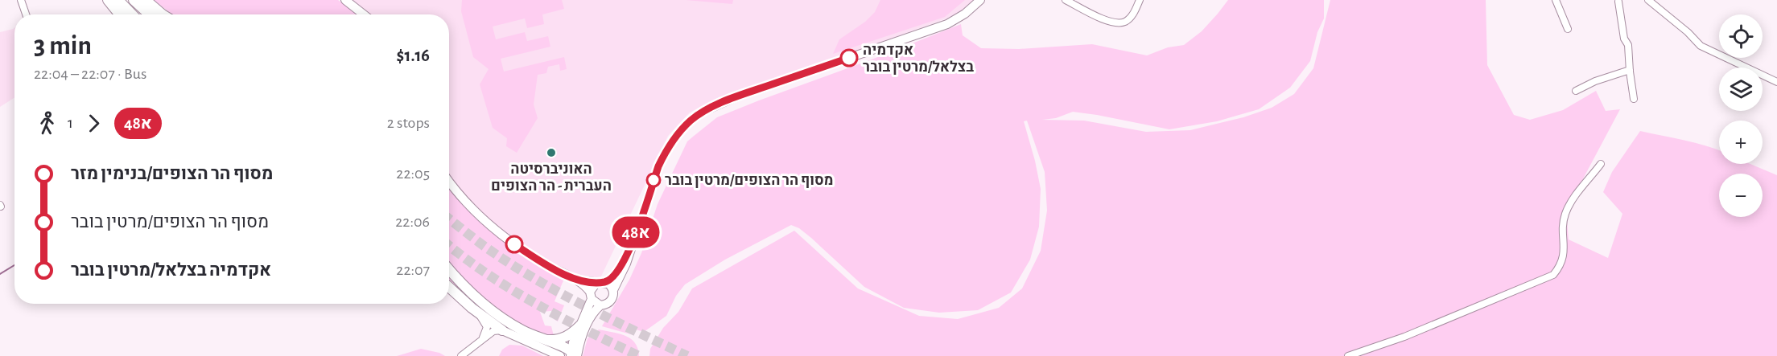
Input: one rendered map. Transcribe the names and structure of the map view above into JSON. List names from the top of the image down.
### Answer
{
  "places": ["אקדמיה בצלאל/מרטין בובר", "האוניברסיטה העברית - הר הצופים", "מסוף הר הצופים/מרטין בובר"],
  "lines": ["bus line 48א"],
  "page": {
    "on_map": "48א",
    "map_buttons": ["+", "−"],
    "heading": ["3 min", "22:04 – 22:07 · Bus", "$1.16"],
    "legs": ["1", "48א", "2 stops"],
    "list": [
      {
        "name": "מסוף הר הצופים/בנימין מזר",
        "value": "22:05"
      },
      {
        "name": "מסוף הר הצופים/מרטין בובר",
        "value": "22:06"
      },
      {
        "name": "אקדמיה בצלאל/מרטין בובר",
        "value": "22:07"
      }
    ]
  }
}
